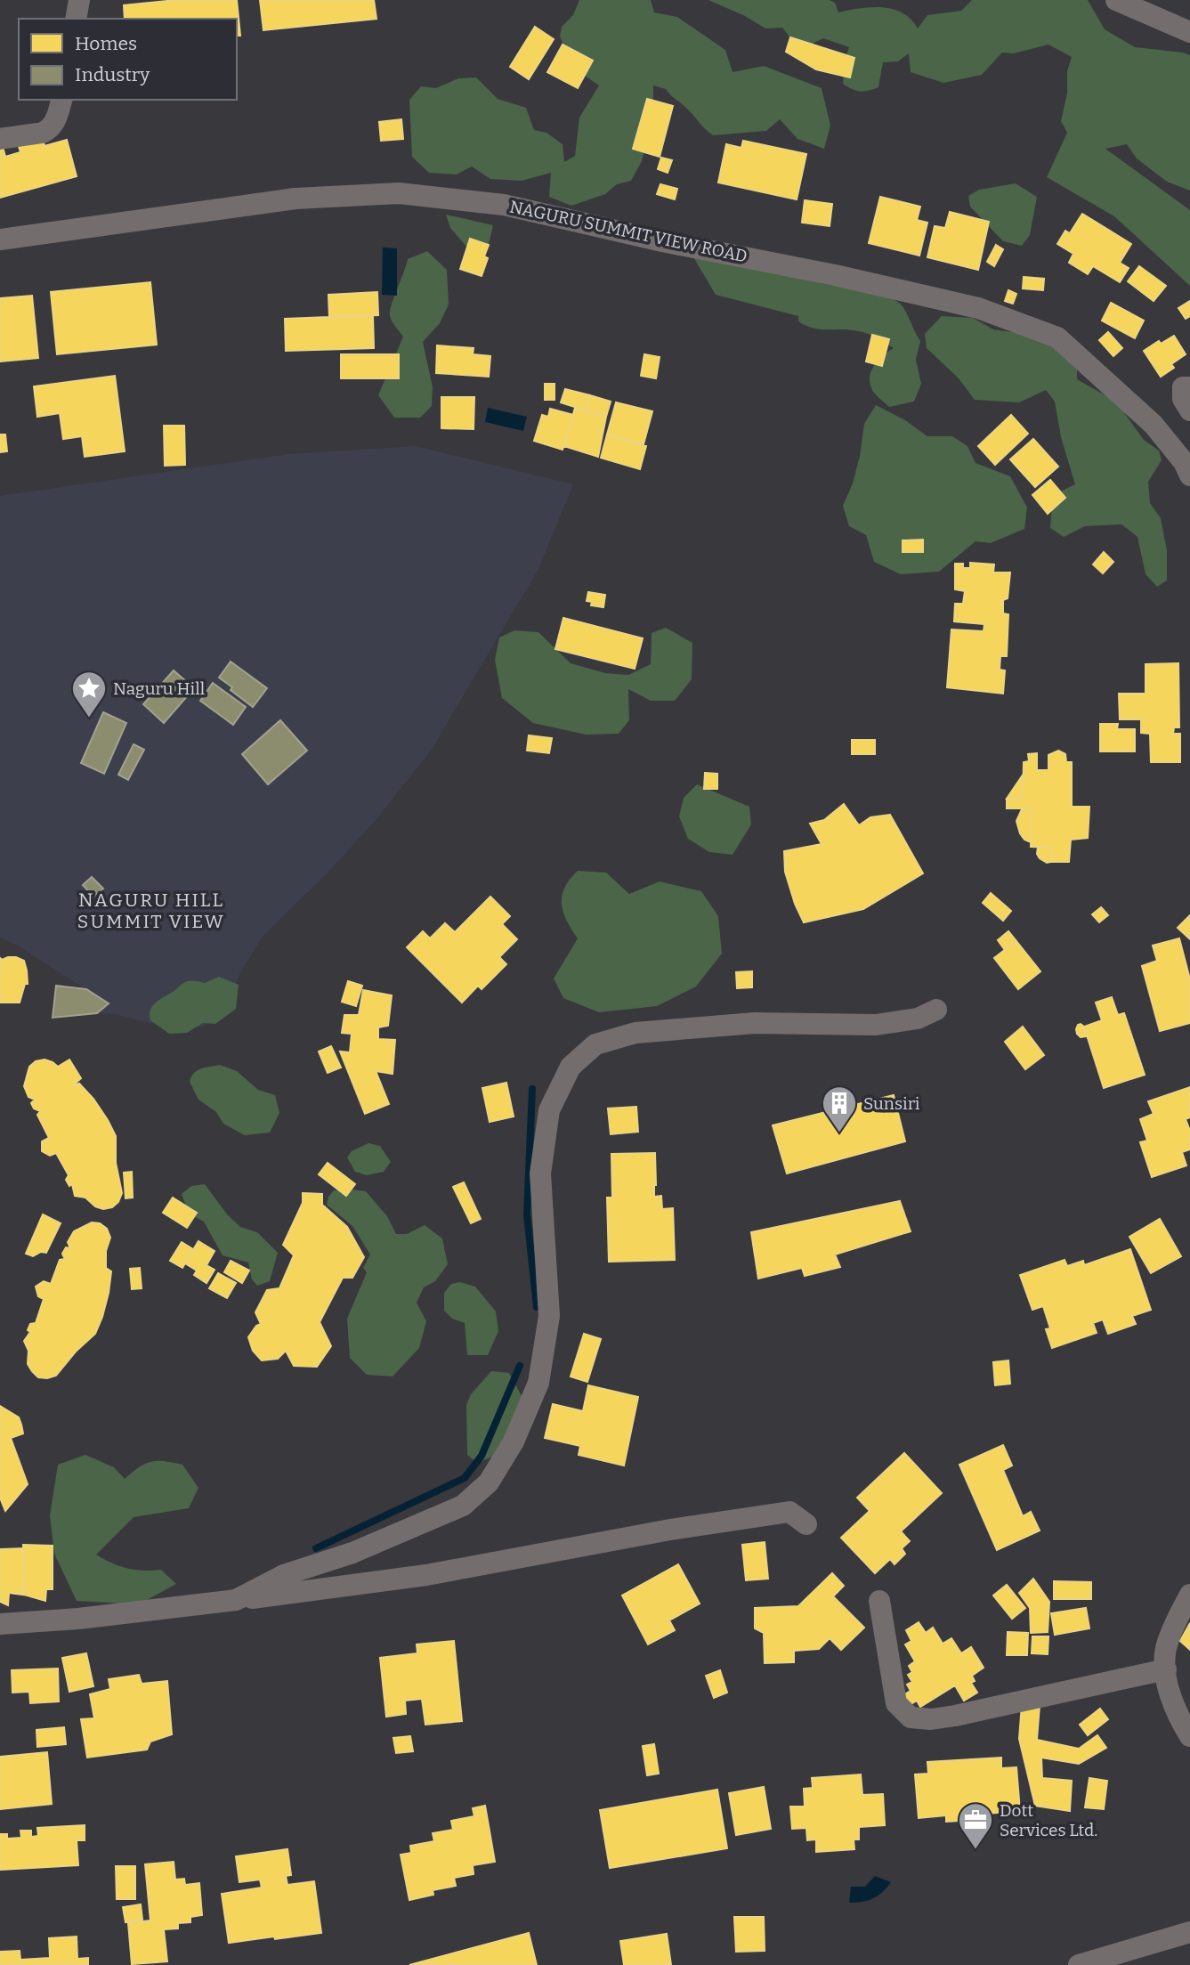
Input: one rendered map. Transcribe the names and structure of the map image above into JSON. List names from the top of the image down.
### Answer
{
  "streets": {
    "street": ["NAGURU SUMMIT VIEW ROAD"]
  },
  "districts": ["NAGURU HILL SUMMIT VIEW"],
  "places": {
    "place": ["Naguru Hill"],
    "building": ["Sunsiri"],
    "office": ["Dott Services Ltd."]
  },
  "legend": ["Homes", "Industry"]
}
